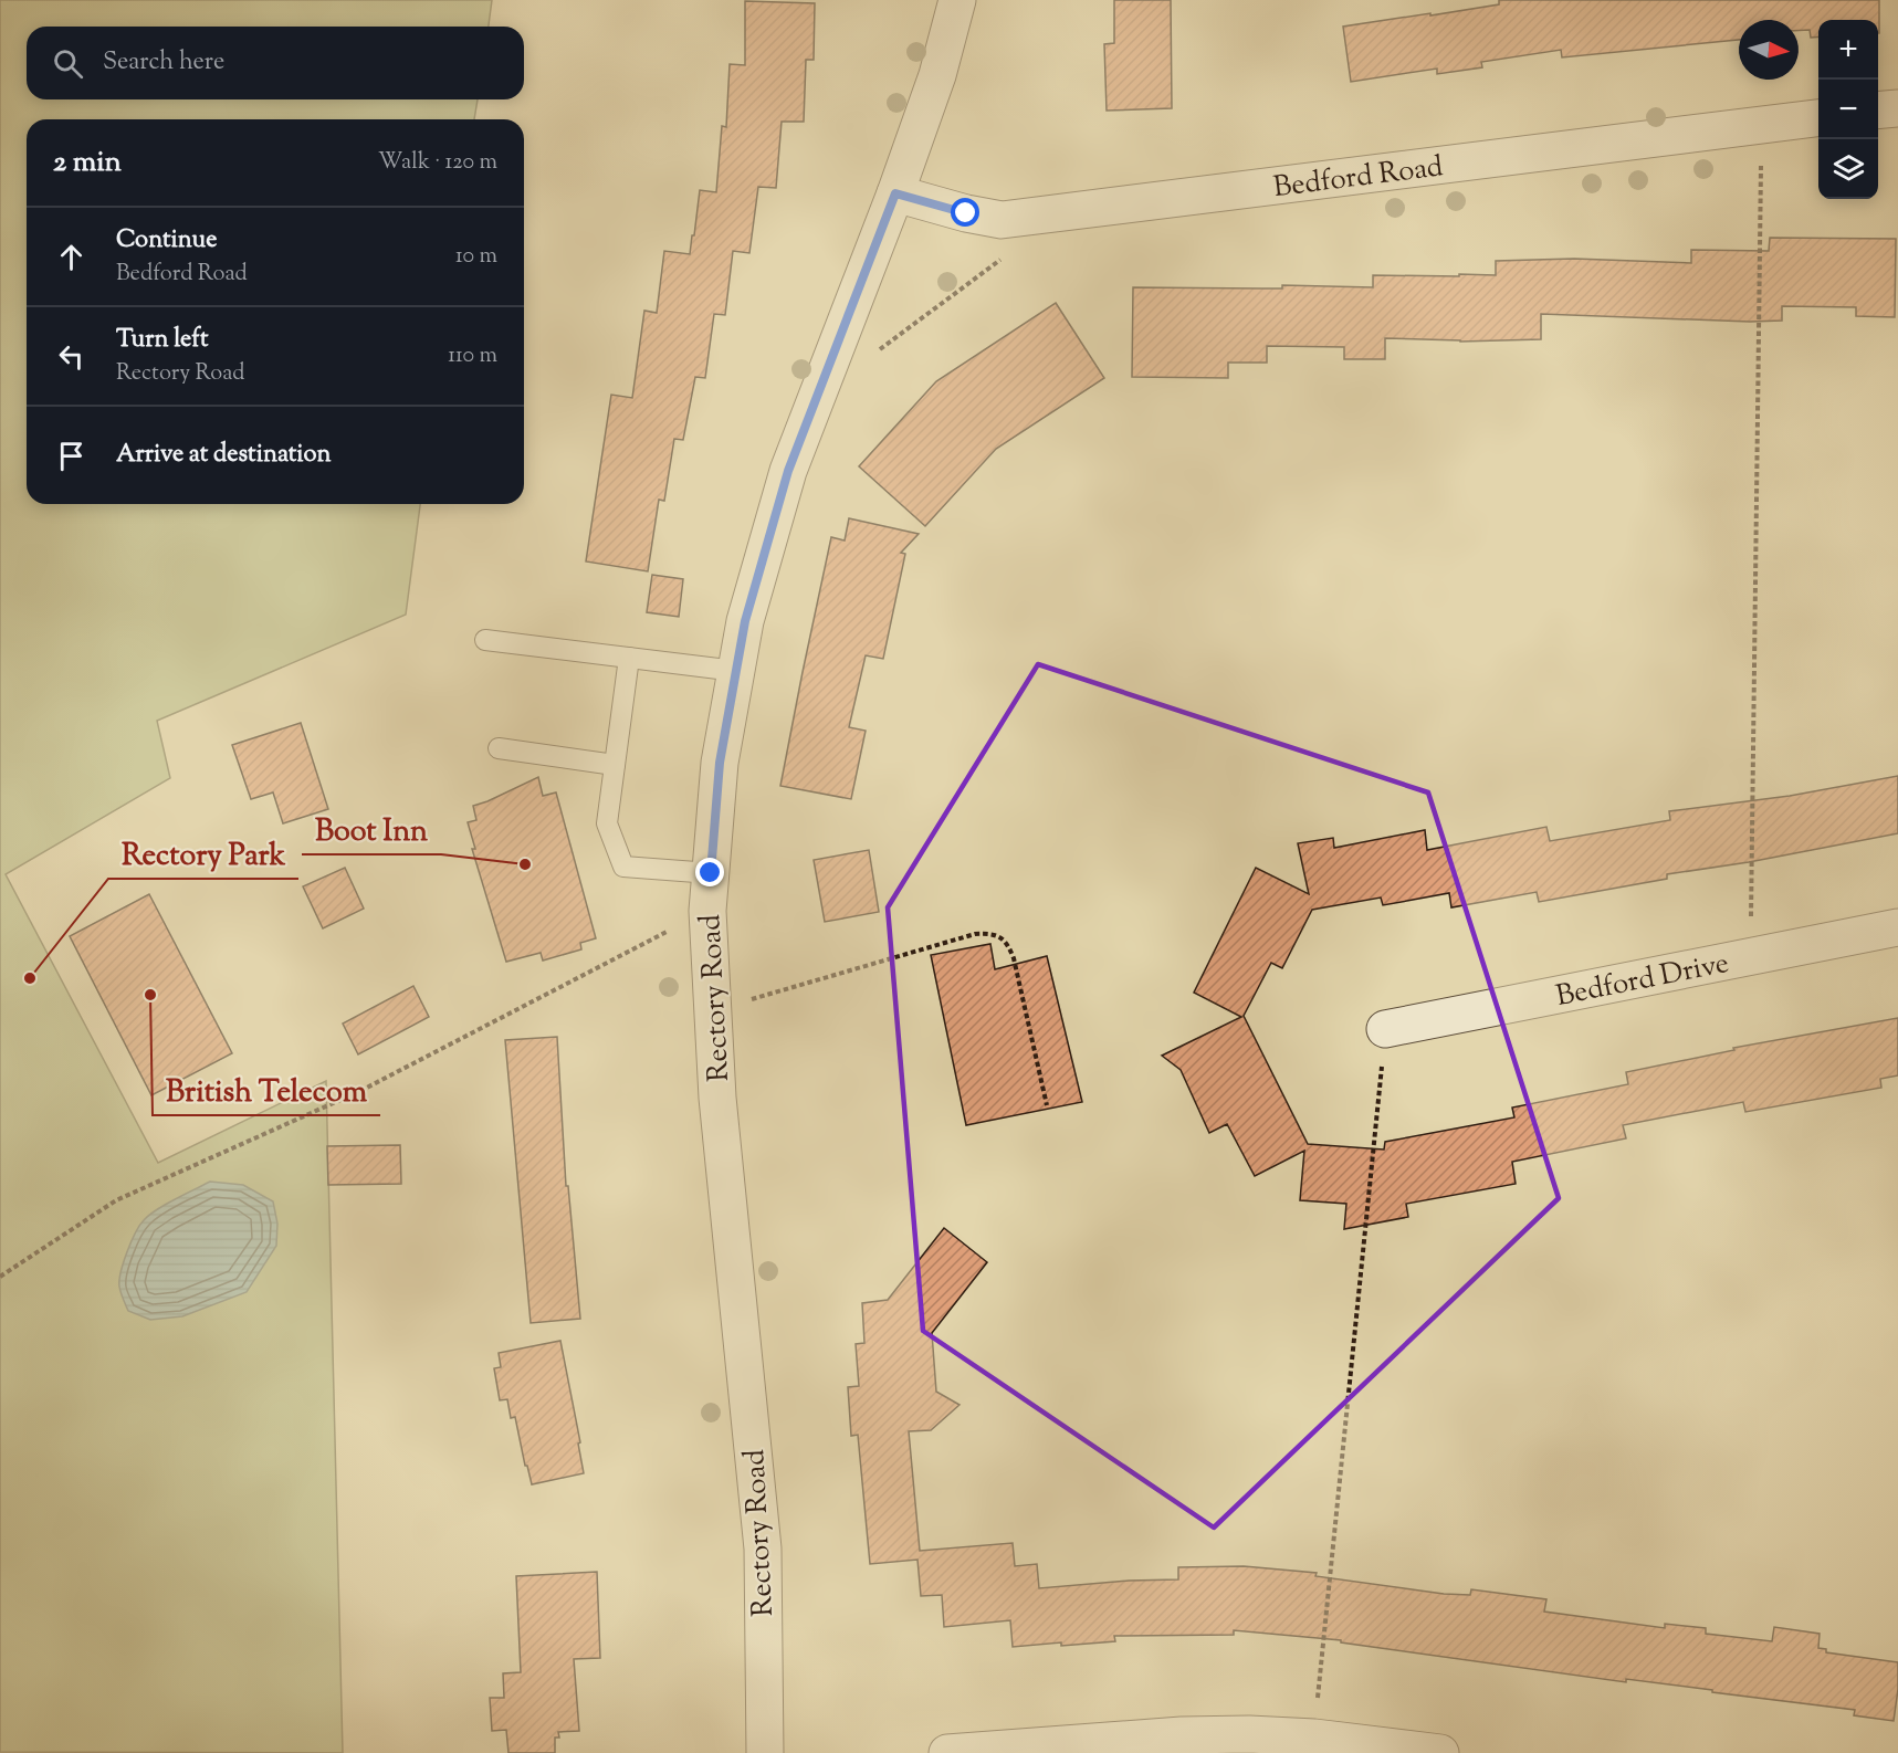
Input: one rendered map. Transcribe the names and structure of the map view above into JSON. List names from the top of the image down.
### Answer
{
  "streets": {
    "street": ["Bedford Road", "Bedford Drive", "Rectory Road"]
  },
  "crossings": [
    ["Bedford Road", "Rectory Road"]
  ],
  "places": ["Boot Inn", "Rectory Park", "British Telecom"],
  "north": "right",
  "page": {
    "map_buttons": ["+", "−"],
    "search": "Search here",
    "heading": ["2 min", "Walk · 120 m"],
    "list": [
      ["Continue", "Bedford Road", "10 m"],
      ["Turn left", "Rectory Road", "110 m"],
      "Arrive at destination"
    ]
  }
}
